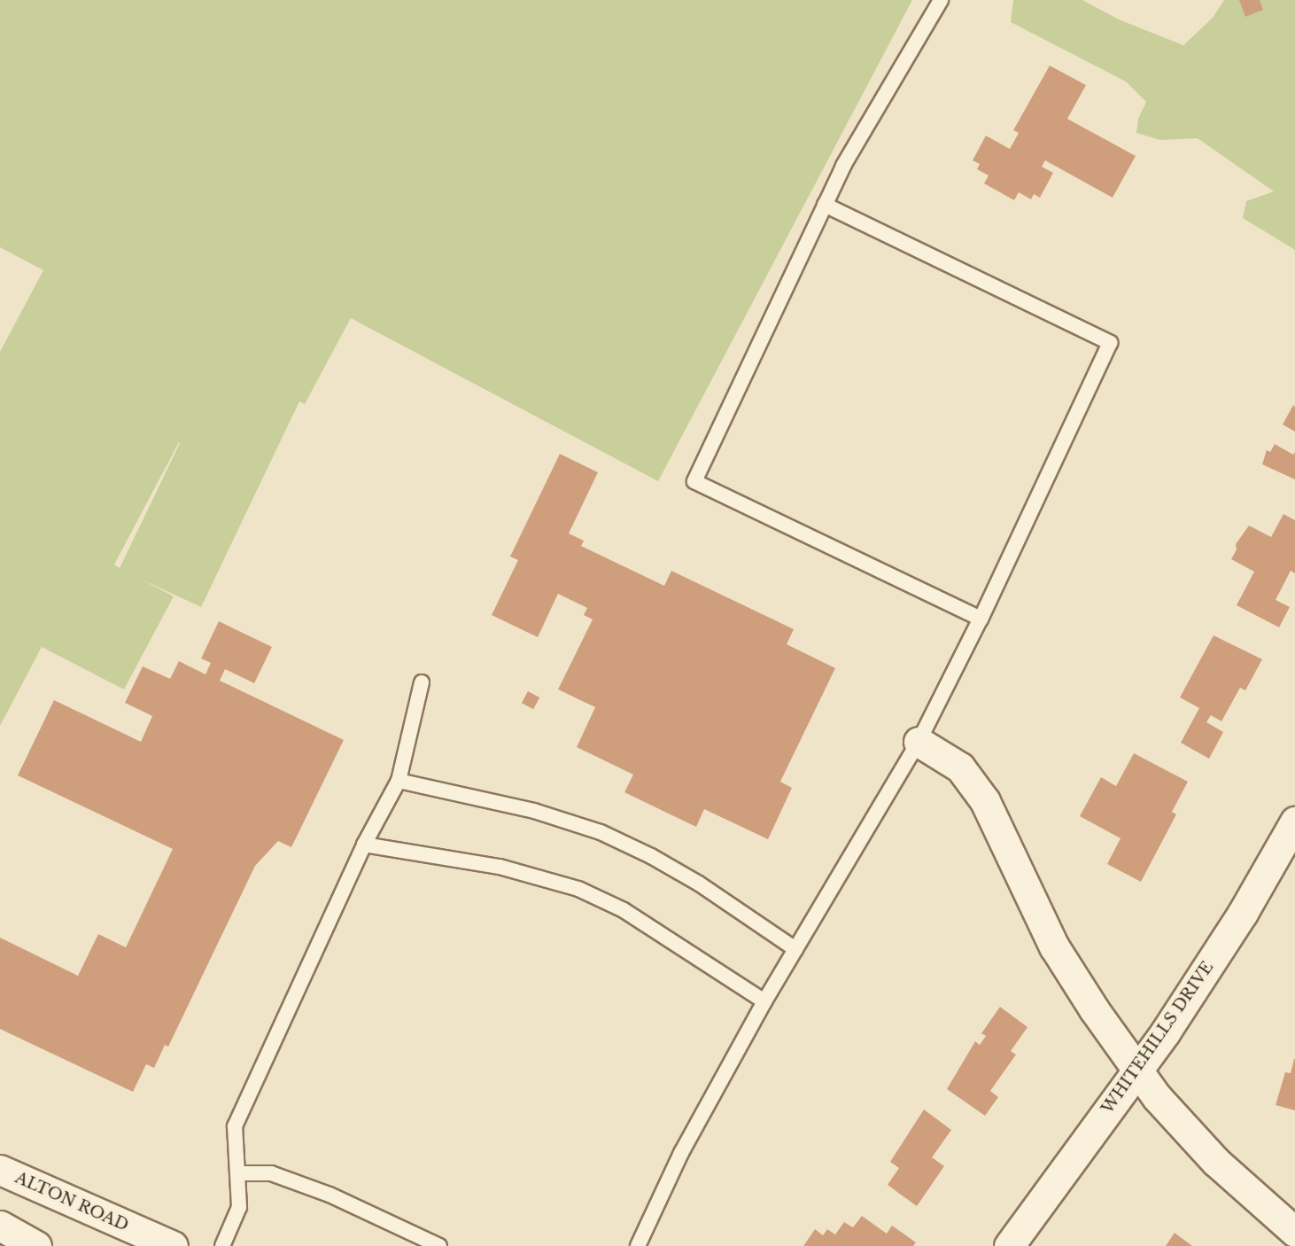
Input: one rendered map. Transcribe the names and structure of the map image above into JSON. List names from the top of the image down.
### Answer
{
  "streets": {
    "street": ["WHITEHILLS DRIVE", "ALTON ROAD"]
  }
}
